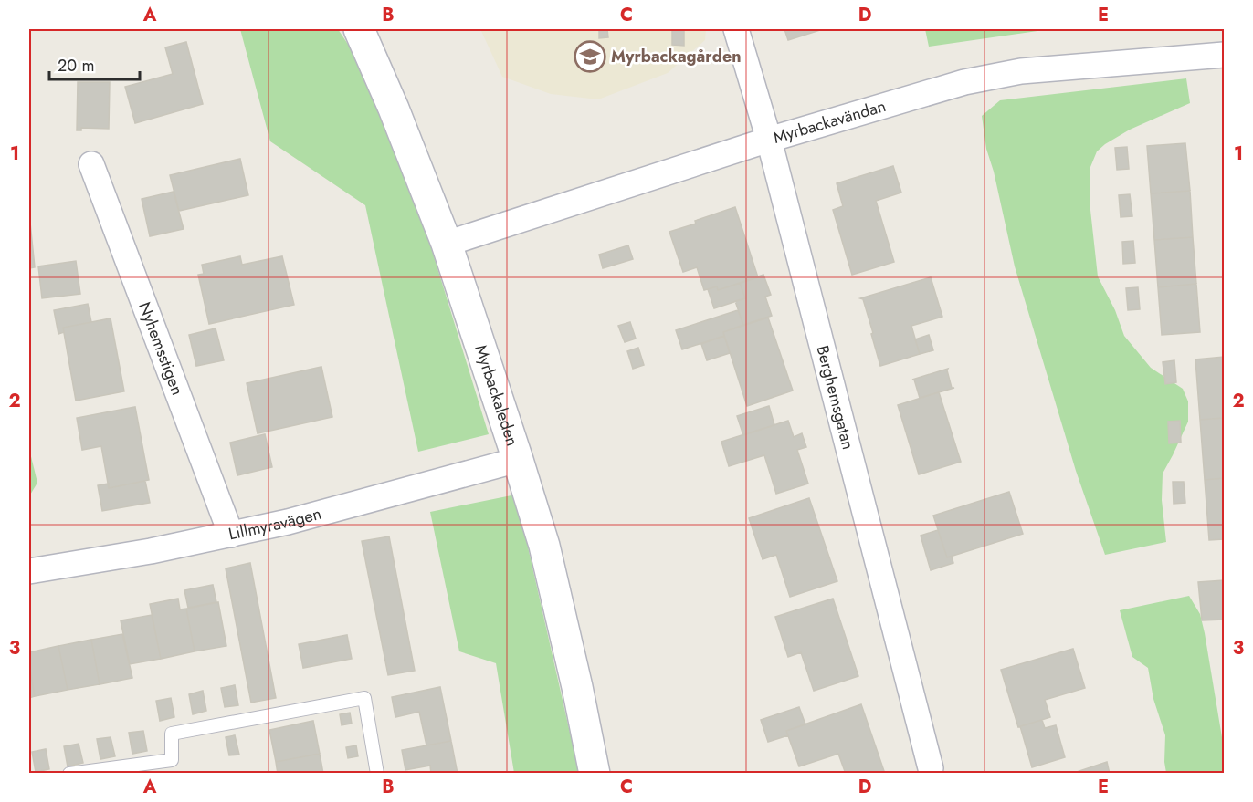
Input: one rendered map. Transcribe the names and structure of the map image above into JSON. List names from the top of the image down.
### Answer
{
  "streets": {
    "street": [
      "Myrbackavändan",
      "Nyhemsstigen",
      "Myrbackaleden",
      "Berghemsgatan",
      "Lillmyravägen"
    ]
  },
  "crossings": [
    ["Myrbackavändan", "Myrbackaleden"],
    ["Myrbackavändan", "Berghemsgatan"],
    ["Nyhemsstigen", "Lillmyravägen"],
    ["Myrbackaleden", "Lillmyravägen"]
  ],
  "places": {
    "school or university": ["Myrbackagården"]
  },
  "scale_bar": "20 m",
  "grid": {
    "columns": [
      "A",
      "B",
      "C",
      "D",
      "E"
    ],
    "rows": ["1", "2", "3"]
  }
}
